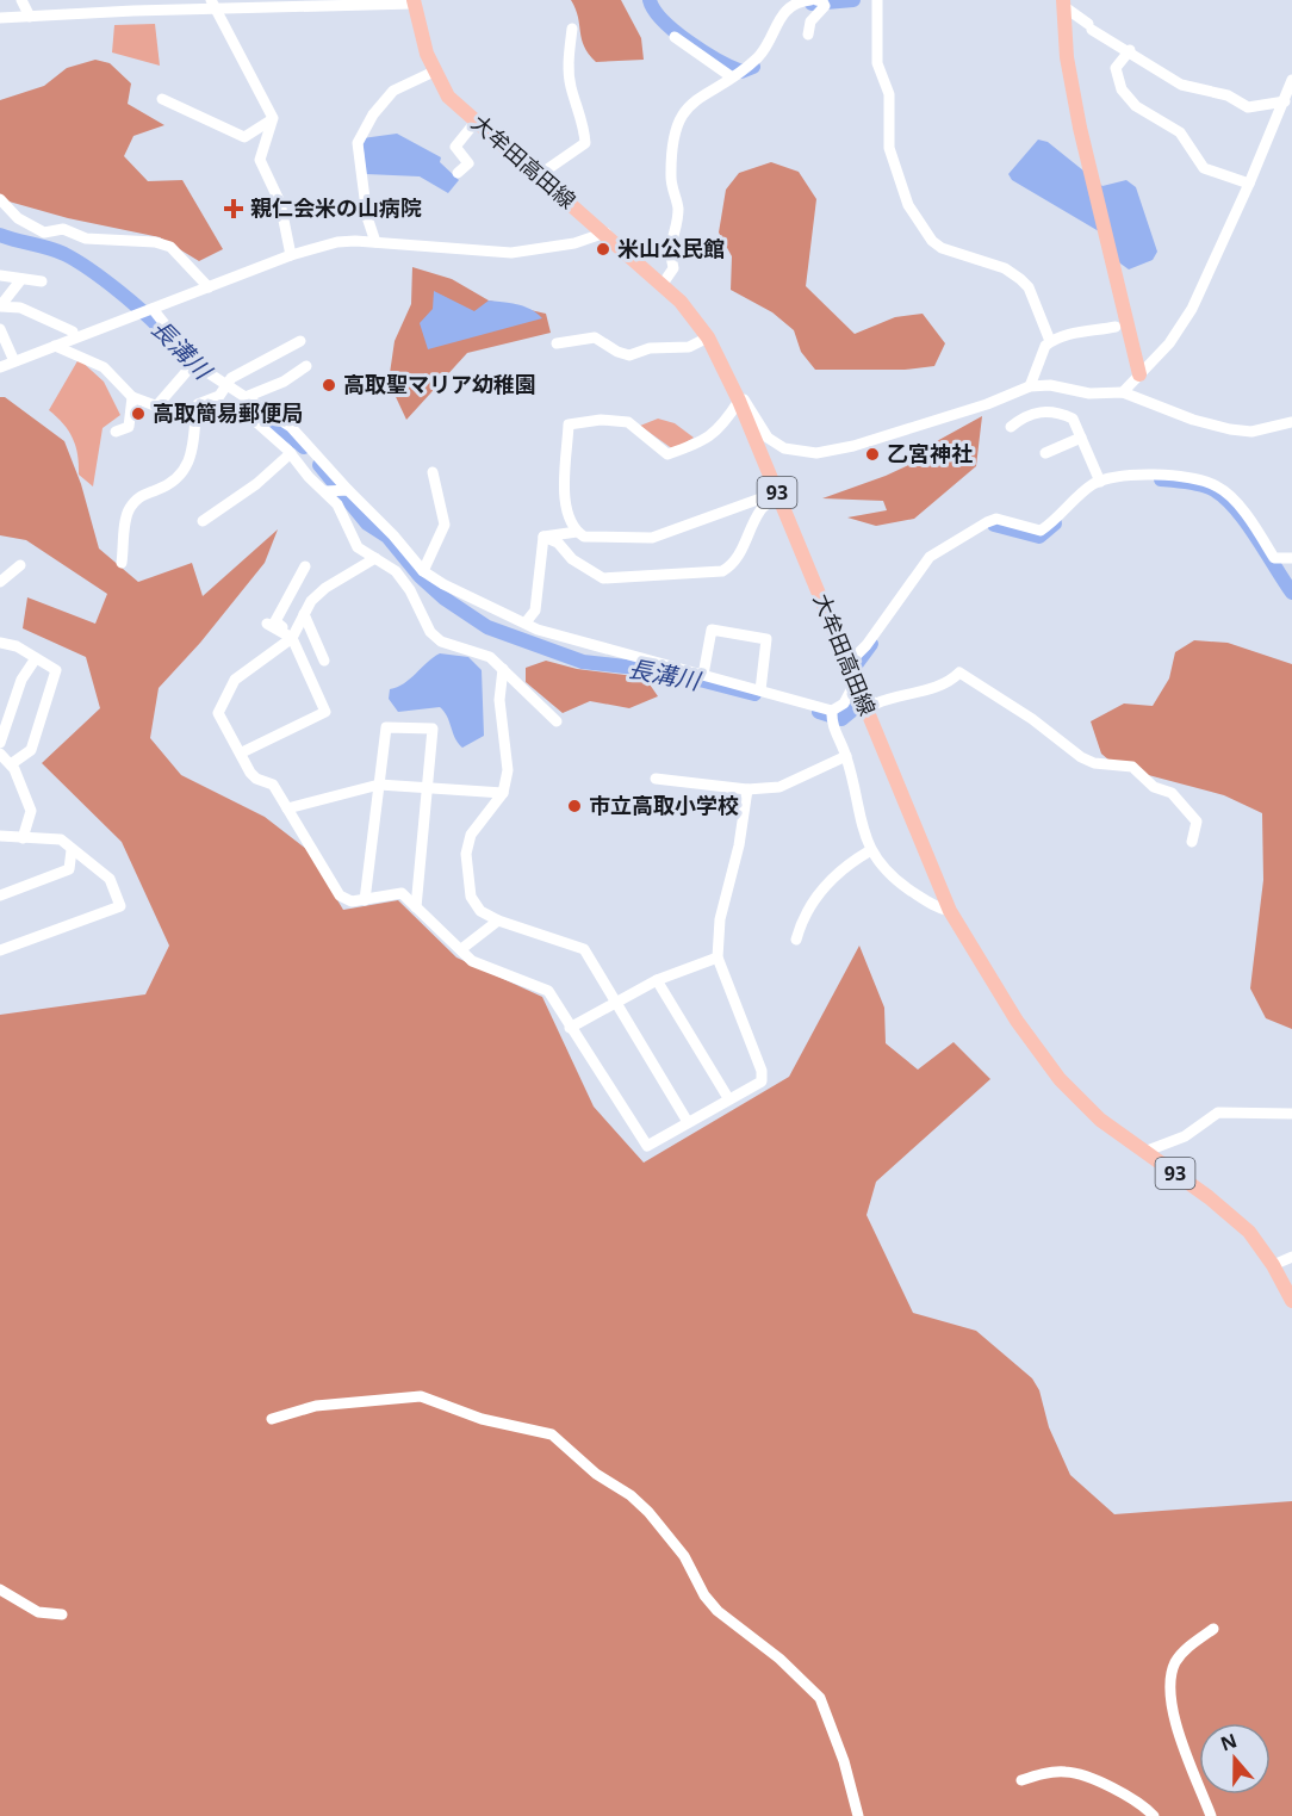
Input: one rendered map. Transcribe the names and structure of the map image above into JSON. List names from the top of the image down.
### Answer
{
  "streets": {
    "main road": ["大牟田高田線", "93"]
  },
  "water": ["長溝川"],
  "places": {
    "health": ["親仁会米の山病院"],
    "other": [
      "米山公民館",
      "高取聖マリア幼稚園",
      "高取簡易郵便局",
      "乙宮神社",
      "市立高取小学校"
    ]
  },
  "north": "top"
}
